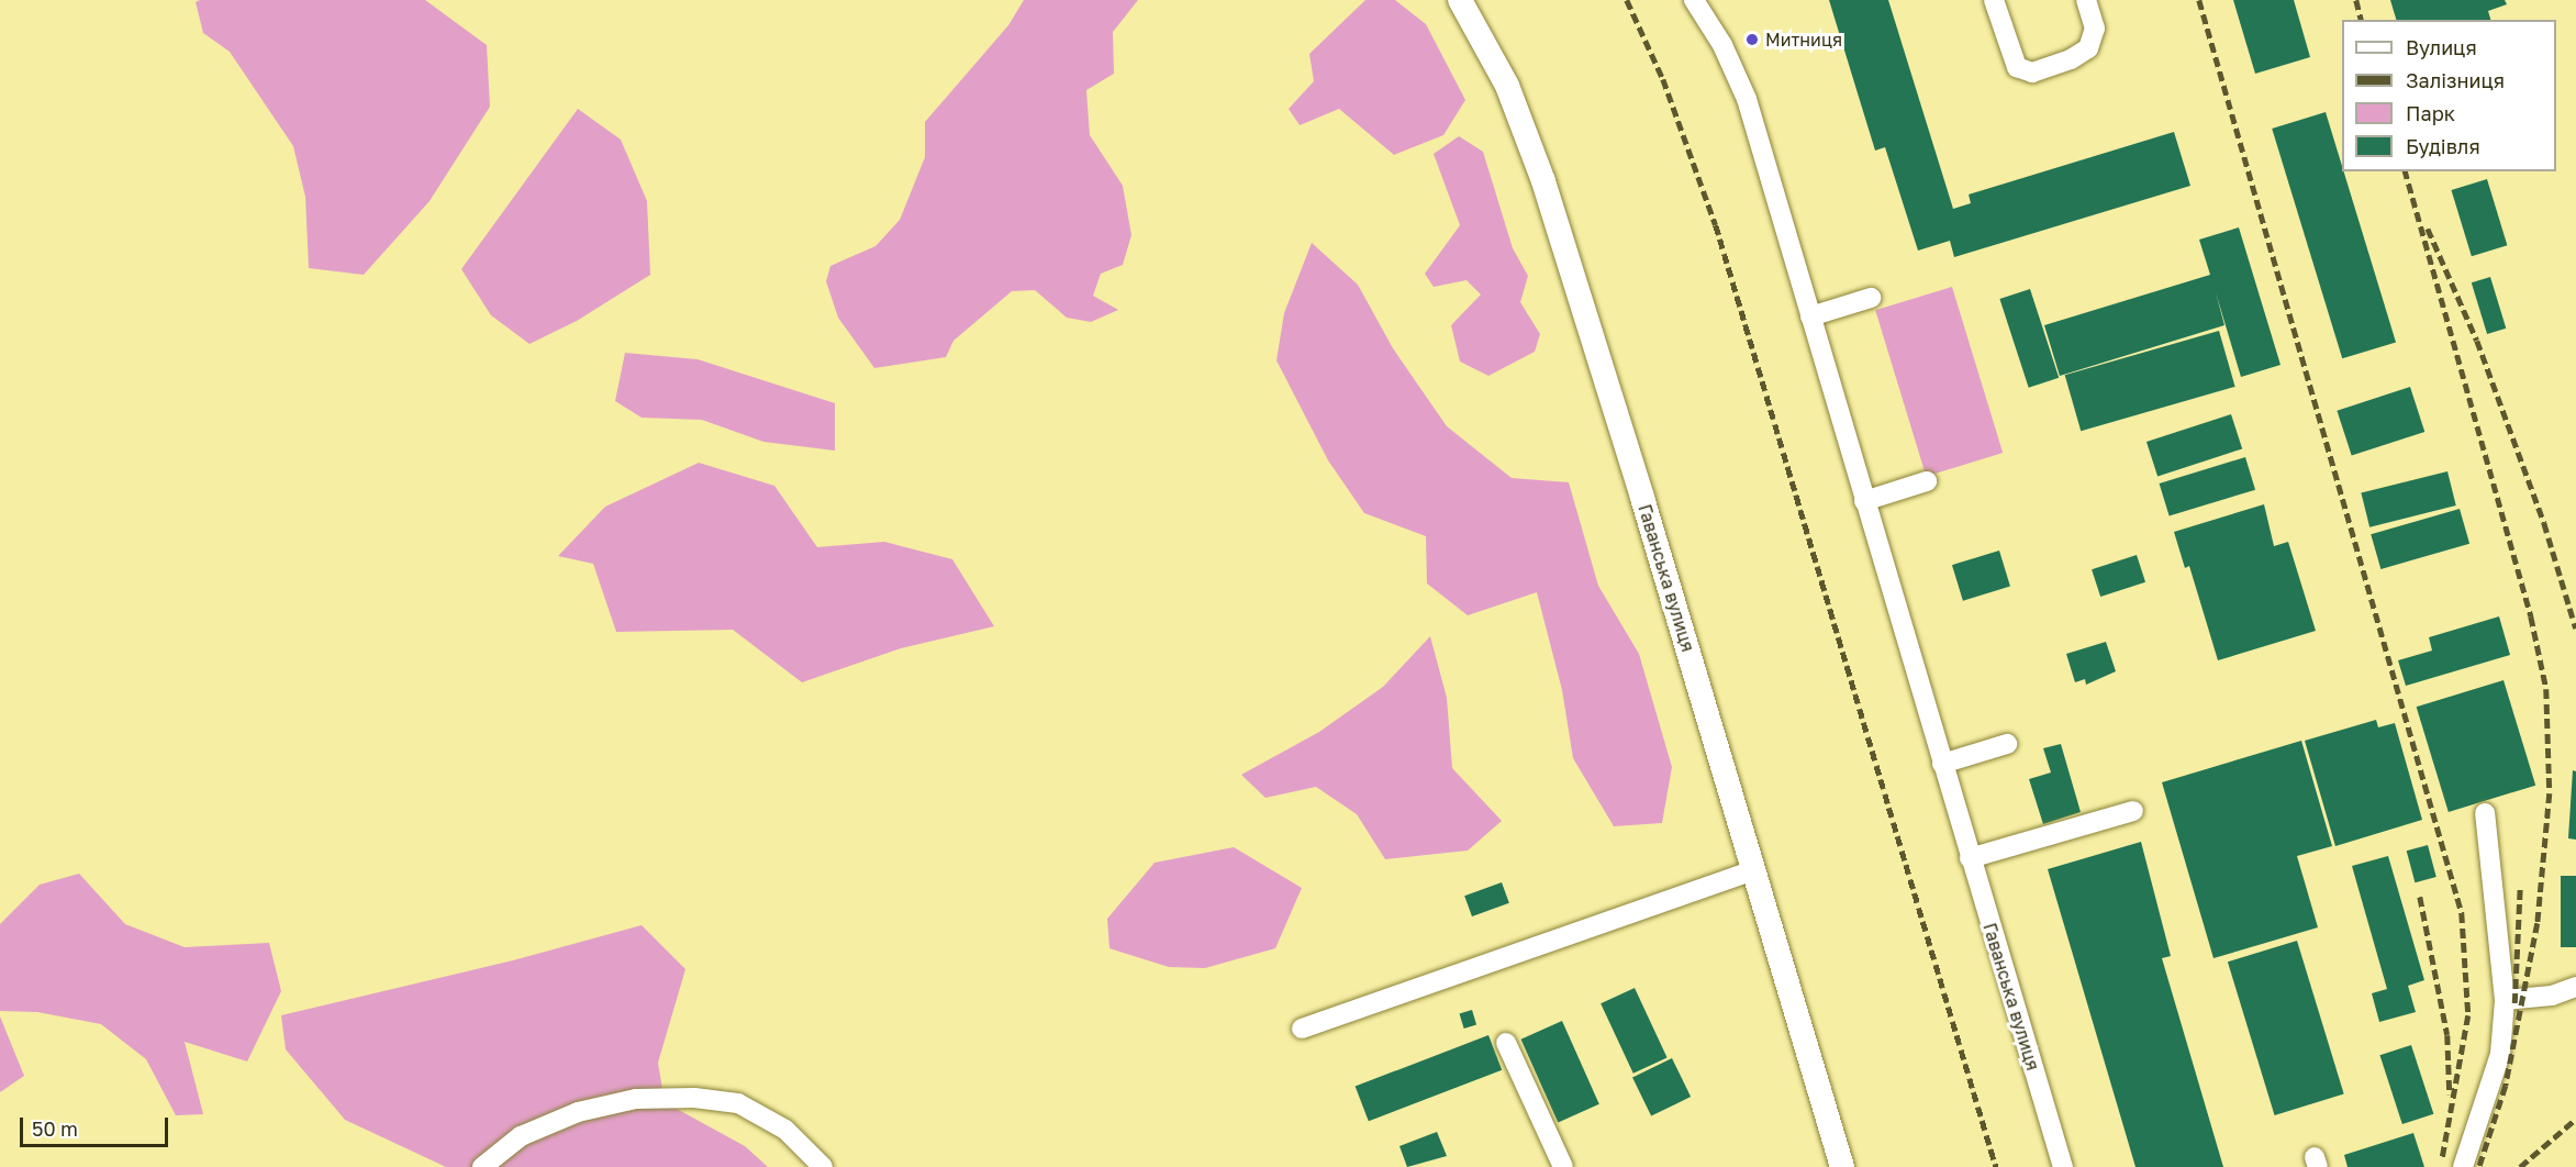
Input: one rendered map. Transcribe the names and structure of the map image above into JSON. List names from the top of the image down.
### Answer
{
  "streets": {
    "main road": ["Гаванська вулиця"]
  },
  "places": ["Митниця"],
  "legend": [
    "Вулиця",
    "Залізниця",
    "Парк",
    "Будівля"
  ],
  "scale_bar": "50 m"
}
